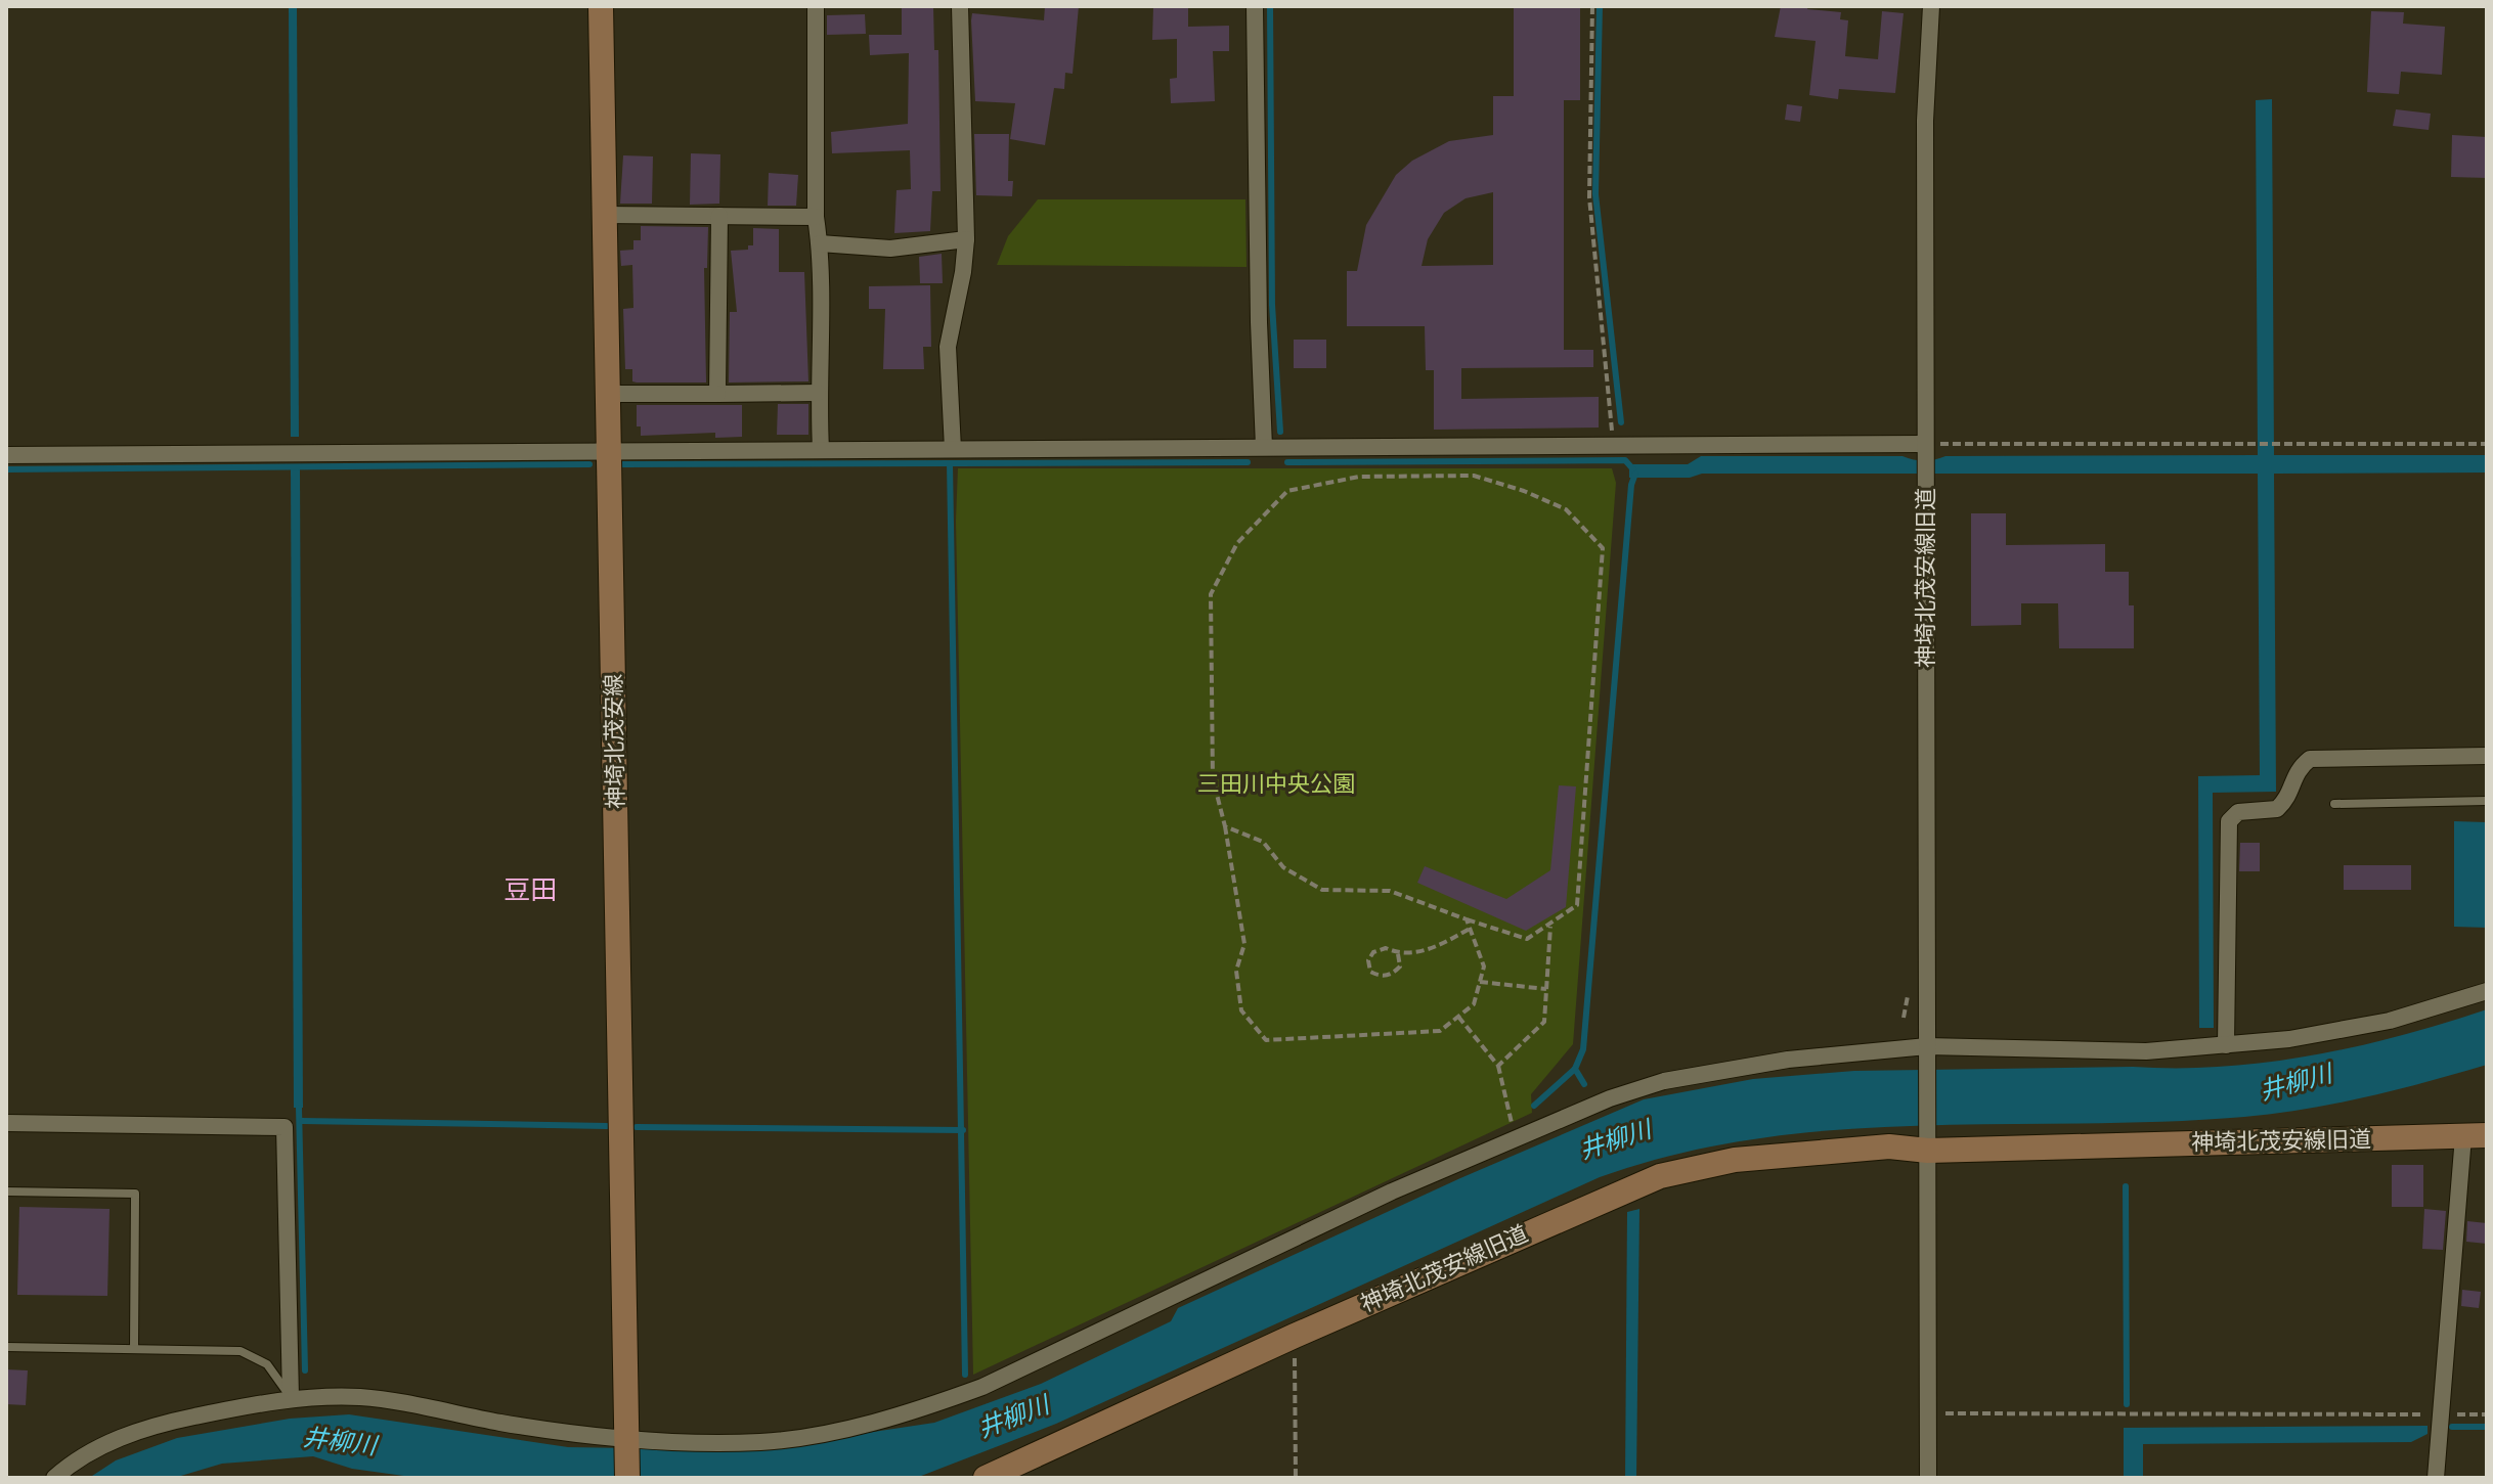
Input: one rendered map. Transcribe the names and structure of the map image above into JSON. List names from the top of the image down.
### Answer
{
  "streets": {
    "street": ["神埼北茂安線旧道", "神埼北茂安線"]
  },
  "districts": ["豆田"],
  "water": ["井柳川"],
  "parks": ["三田川中央公園"]
}
